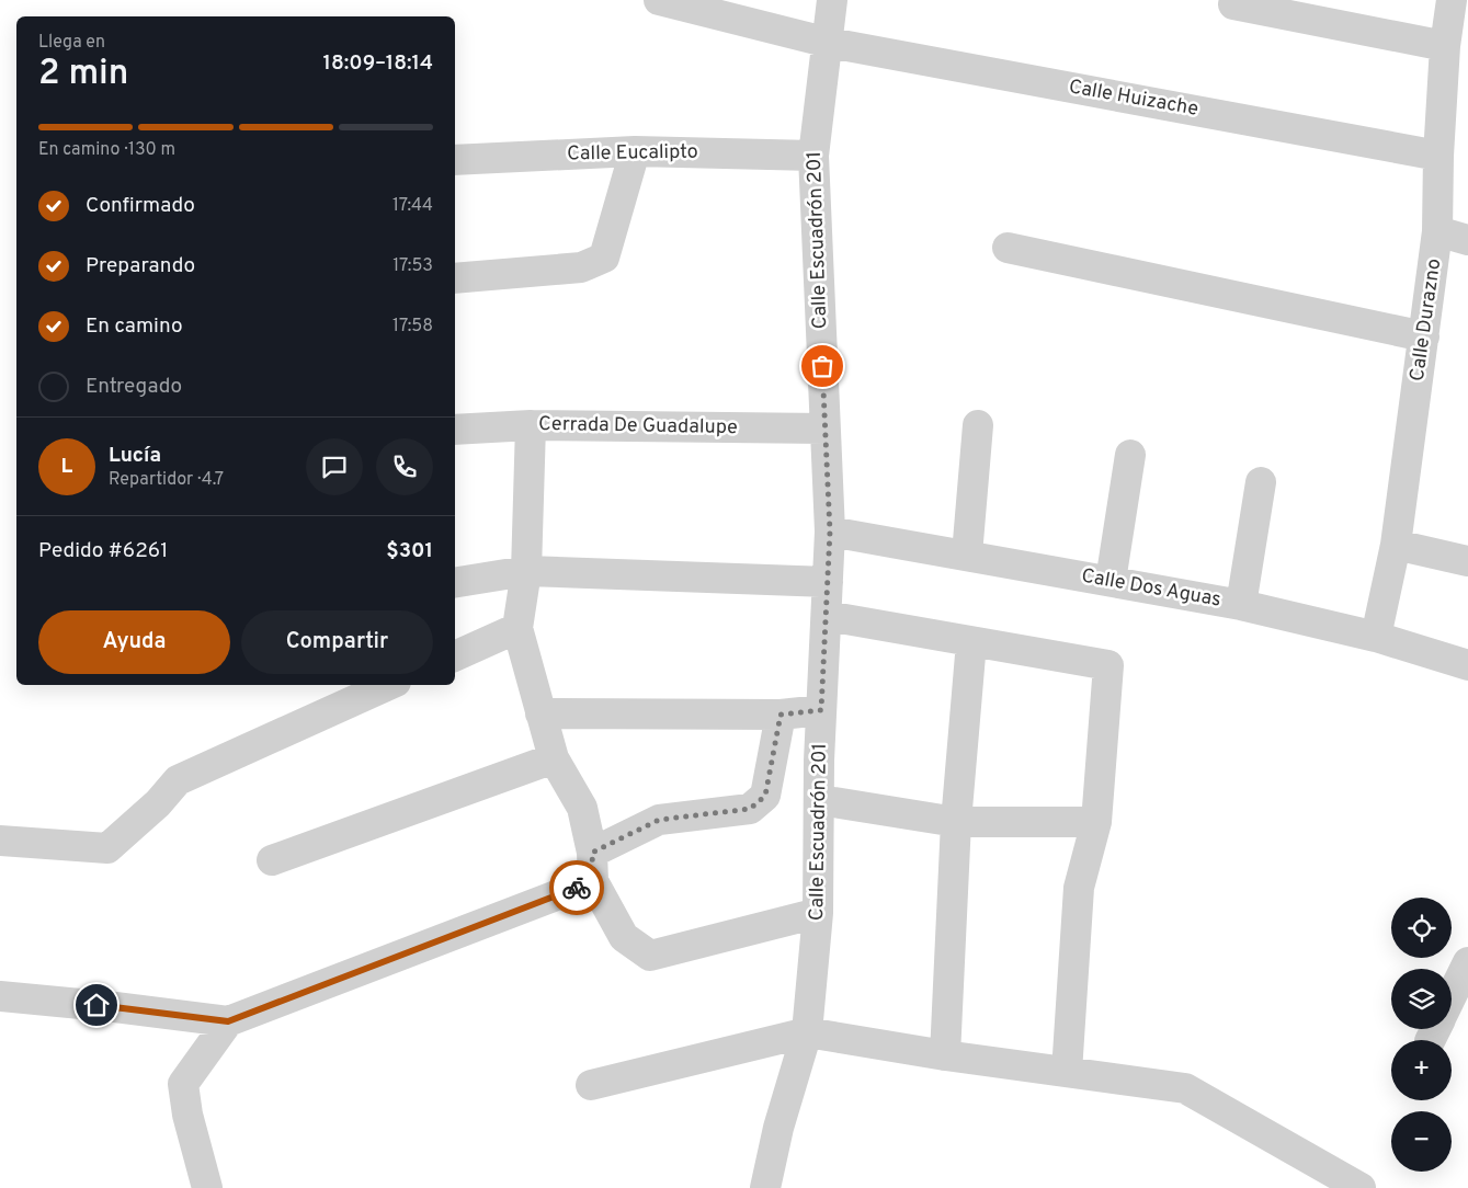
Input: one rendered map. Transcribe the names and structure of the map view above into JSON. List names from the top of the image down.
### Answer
{
  "streets": {
    "street": [
      "Calle Huizache",
      "Calle Eucalipto",
      "Calle Escuadrón 201",
      "Calle Durazno",
      "Cerrada De Guadalupe",
      "Calle Dos Aguas"
    ]
  },
  "crossings": [
    ["Calle Huizache", "Calle Escuadrón 201"],
    ["Calle Huizache", "Calle Durazno"],
    ["Calle Eucalipto", "Calle Escuadrón 201"],
    ["Calle Escuadrón 201", "Cerrada De Guadalupe"],
    ["Calle Escuadrón 201", "Calle Dos Aguas"],
    ["Calle Durazno", "Calle Dos Aguas"]
  ],
  "page": {
    "heading": ["2 min", "Llega en", "18:09–18:14"],
    "panel": [
      "Lucía",
      "Repartidor · 4.7",
      "Pedido #6261",
      "$301"
    ],
    "bar": "En camino · 130 m",
    "list": [
      ["Confirmado", "17:44"],
      ["Preparando", "17:53"],
      ["En camino", "17:58"],
      "Entregado"
    ],
    "round": "L",
    "buttons": ["Ayuda", "Compartir"],
    "map_buttons": ["+", "−"]
  }
}
